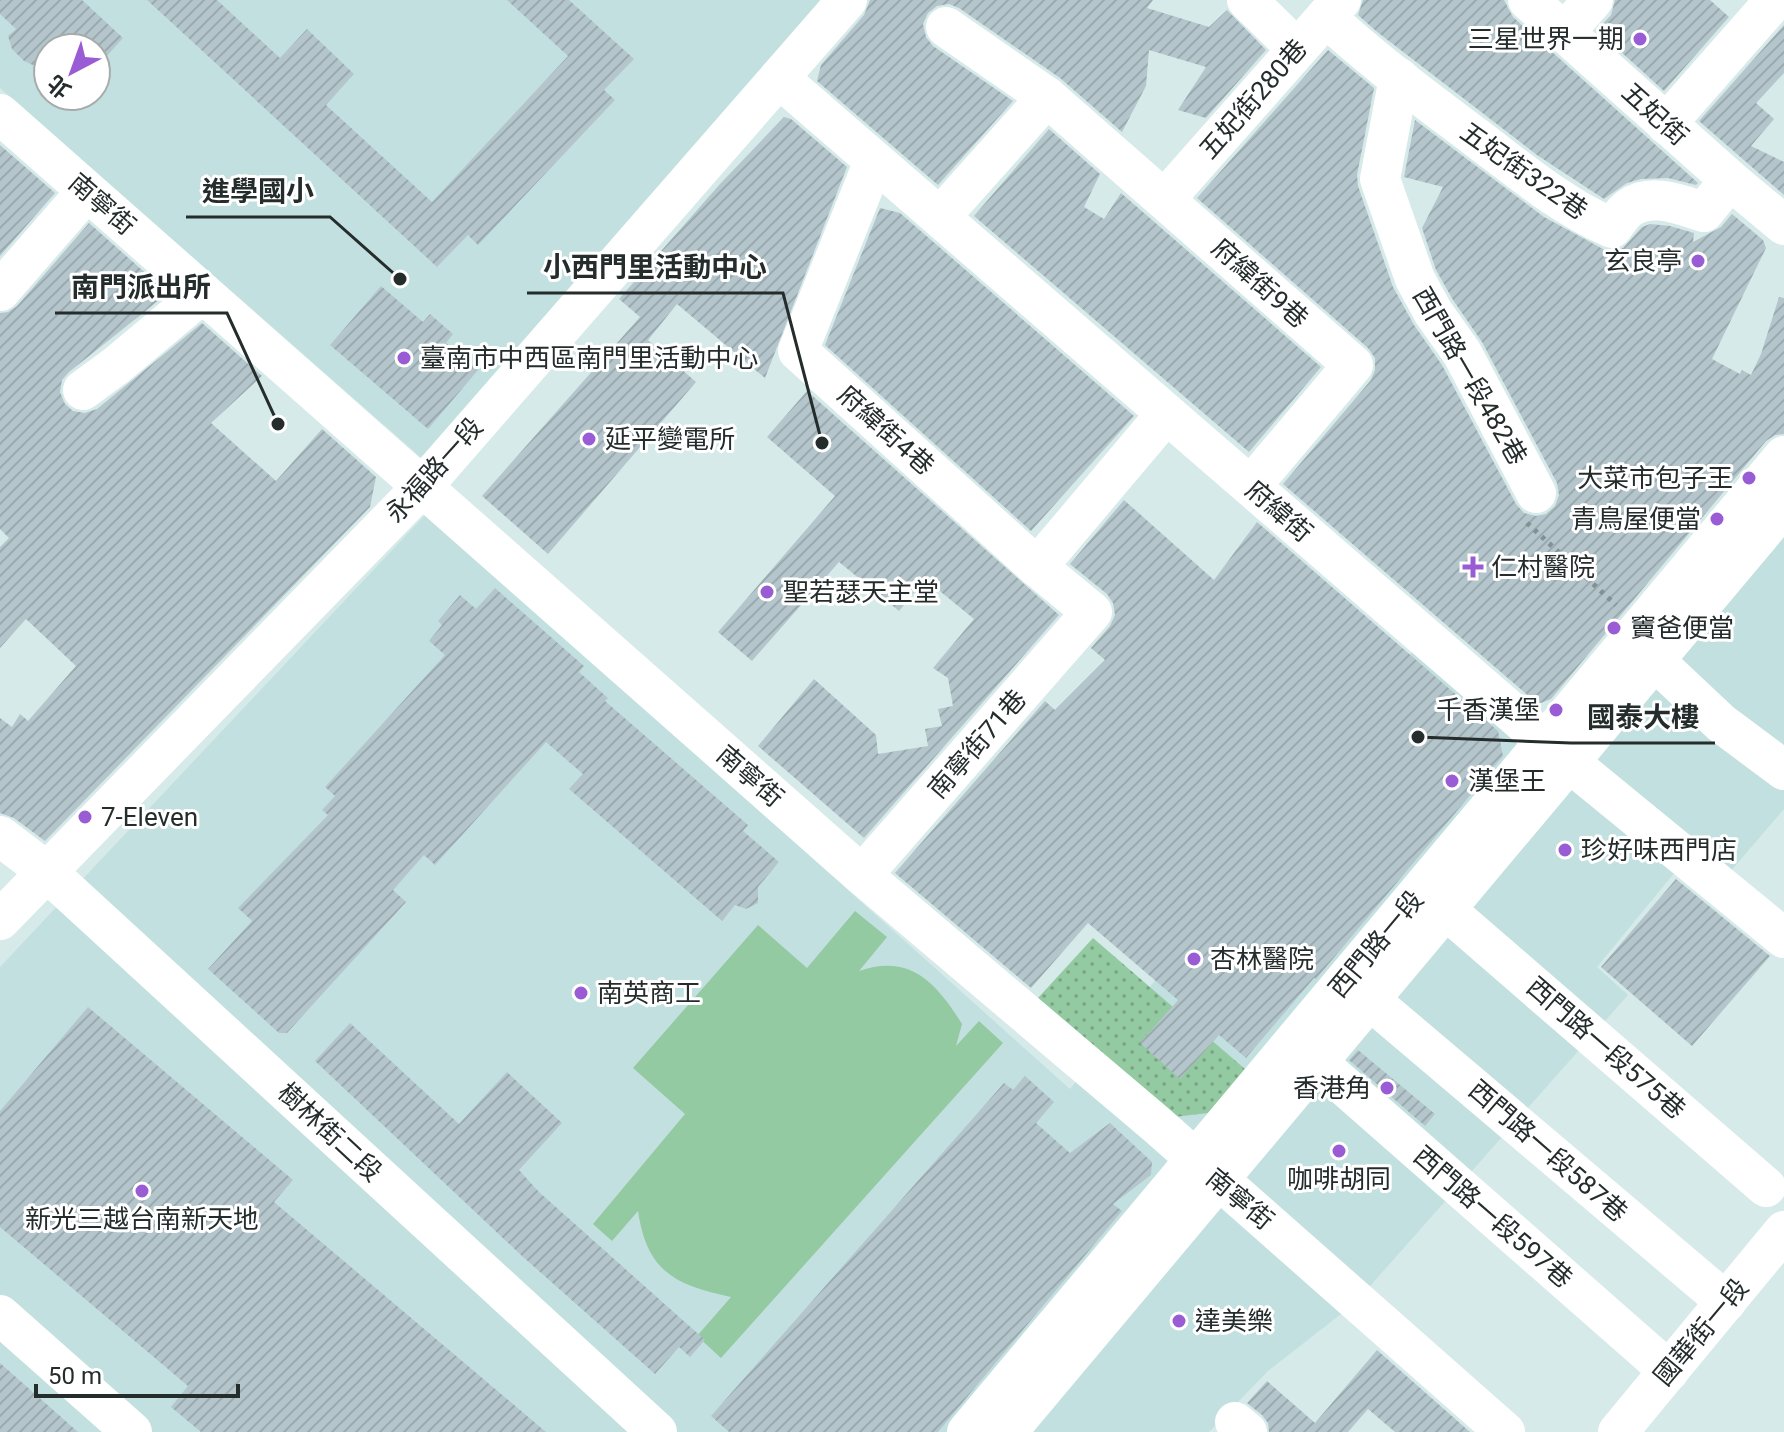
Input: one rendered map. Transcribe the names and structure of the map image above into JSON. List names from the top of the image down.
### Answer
{
  "streets": {
    "street": [
      "五妃街280巷",
      "五妃街",
      "五妃街322巷",
      "南寧街",
      "府緯街9巷",
      "西門路一段482巷",
      "府緯街4巷",
      "永福路一段",
      "府緯街",
      "南寧街71巷",
      "西門路一段",
      "西門路一段575巷",
      "樹林街二段",
      "西門路一段587巷",
      "西門路一段597巷",
      "國華街一段"
    ]
  },
  "crossings": [
    ["五妃街280巷", "五妃街322巷"],
    ["五妃街280巷", "府緯街9巷"],
    ["五妃街", "五妃街322巷"],
    ["五妃街322巷", "西門路一段482巷"],
    ["南寧街", "永福路一段"],
    ["南寧街", "南寧街71巷"],
    ["南寧街", "西門路一段"],
    ["府緯街9巷", "府緯街"],
    ["西門路一段482巷", "西門路一段"],
    ["府緯街4巷", "府緯街"],
    ["府緯街4巷", "南寧街71巷"],
    ["永福路一段", "府緯街"],
    ["永福路一段", "樹林街二段"],
    ["府緯街", "西門路一段"],
    ["西門路一段", "西門路一段575巷"],
    ["西門路一段", "西門路一段587巷"],
    ["西門路一段", "西門路一段597巷"],
    ["西門路一段587巷", "國華街一段"],
    ["西門路一段597巷", "國華街一段"]
  ],
  "places": {
    "other": [
      "三星世界一期",
      "玄良亭",
      "進學國小",
      "臺南市中西區南門里活動中心",
      "南門派出所",
      "延平變電所",
      "小西門里活動中心",
      "大菜市包子王",
      "青鳥屋便當",
      "聖若瑟天主堂",
      "竇爸便當",
      "千香漢堡",
      "國泰大樓",
      "漢堡王",
      "7-Eleven",
      "珍好味西門店",
      "杏林醫院",
      "南英商工",
      "香港角",
      "咖啡胡同",
      "新光三越台南新天地",
      "達美樂"
    ],
    "health": ["仁村醫院"]
  },
  "scale_bar": "50 m",
  "north": "bottom left"
}
